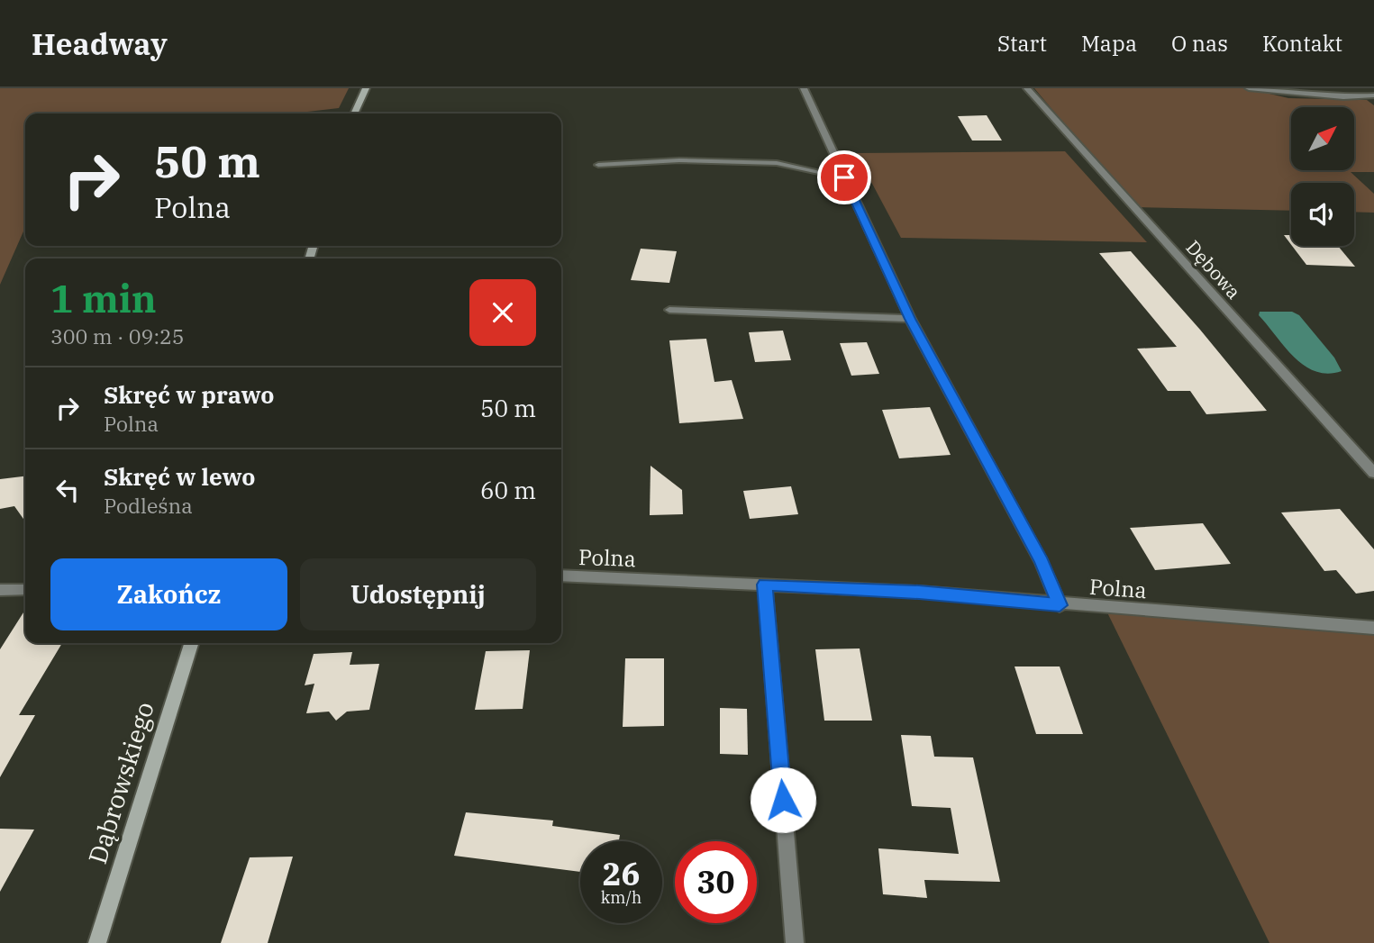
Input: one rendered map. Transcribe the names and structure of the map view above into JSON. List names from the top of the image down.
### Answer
{
  "streets": {
    "street": ["Dębowa", "Polna", "Dąbrowskiego"]
  },
  "north": "top right",
  "page": {
    "header": "Headway",
    "nav": [
      "Start",
      "Mapa",
      "O nas",
      "Kontakt"
    ],
    "turn": ["50 m", "Polna"],
    "heading": ["1 min", "300 m · 09:25"],
    "list": [
      {
        "name": "Skręć w prawo",
        "note": "Polna",
        "value": "50 m"
      },
      {
        "name": "Skręć w lewo",
        "note": "Podleśna",
        "value": "60 m"
      }
    ],
    "buttons": ["Zakończ", "Udostępnij"],
    "speed": "26 km/h",
    "limit": "30"
  }
}
